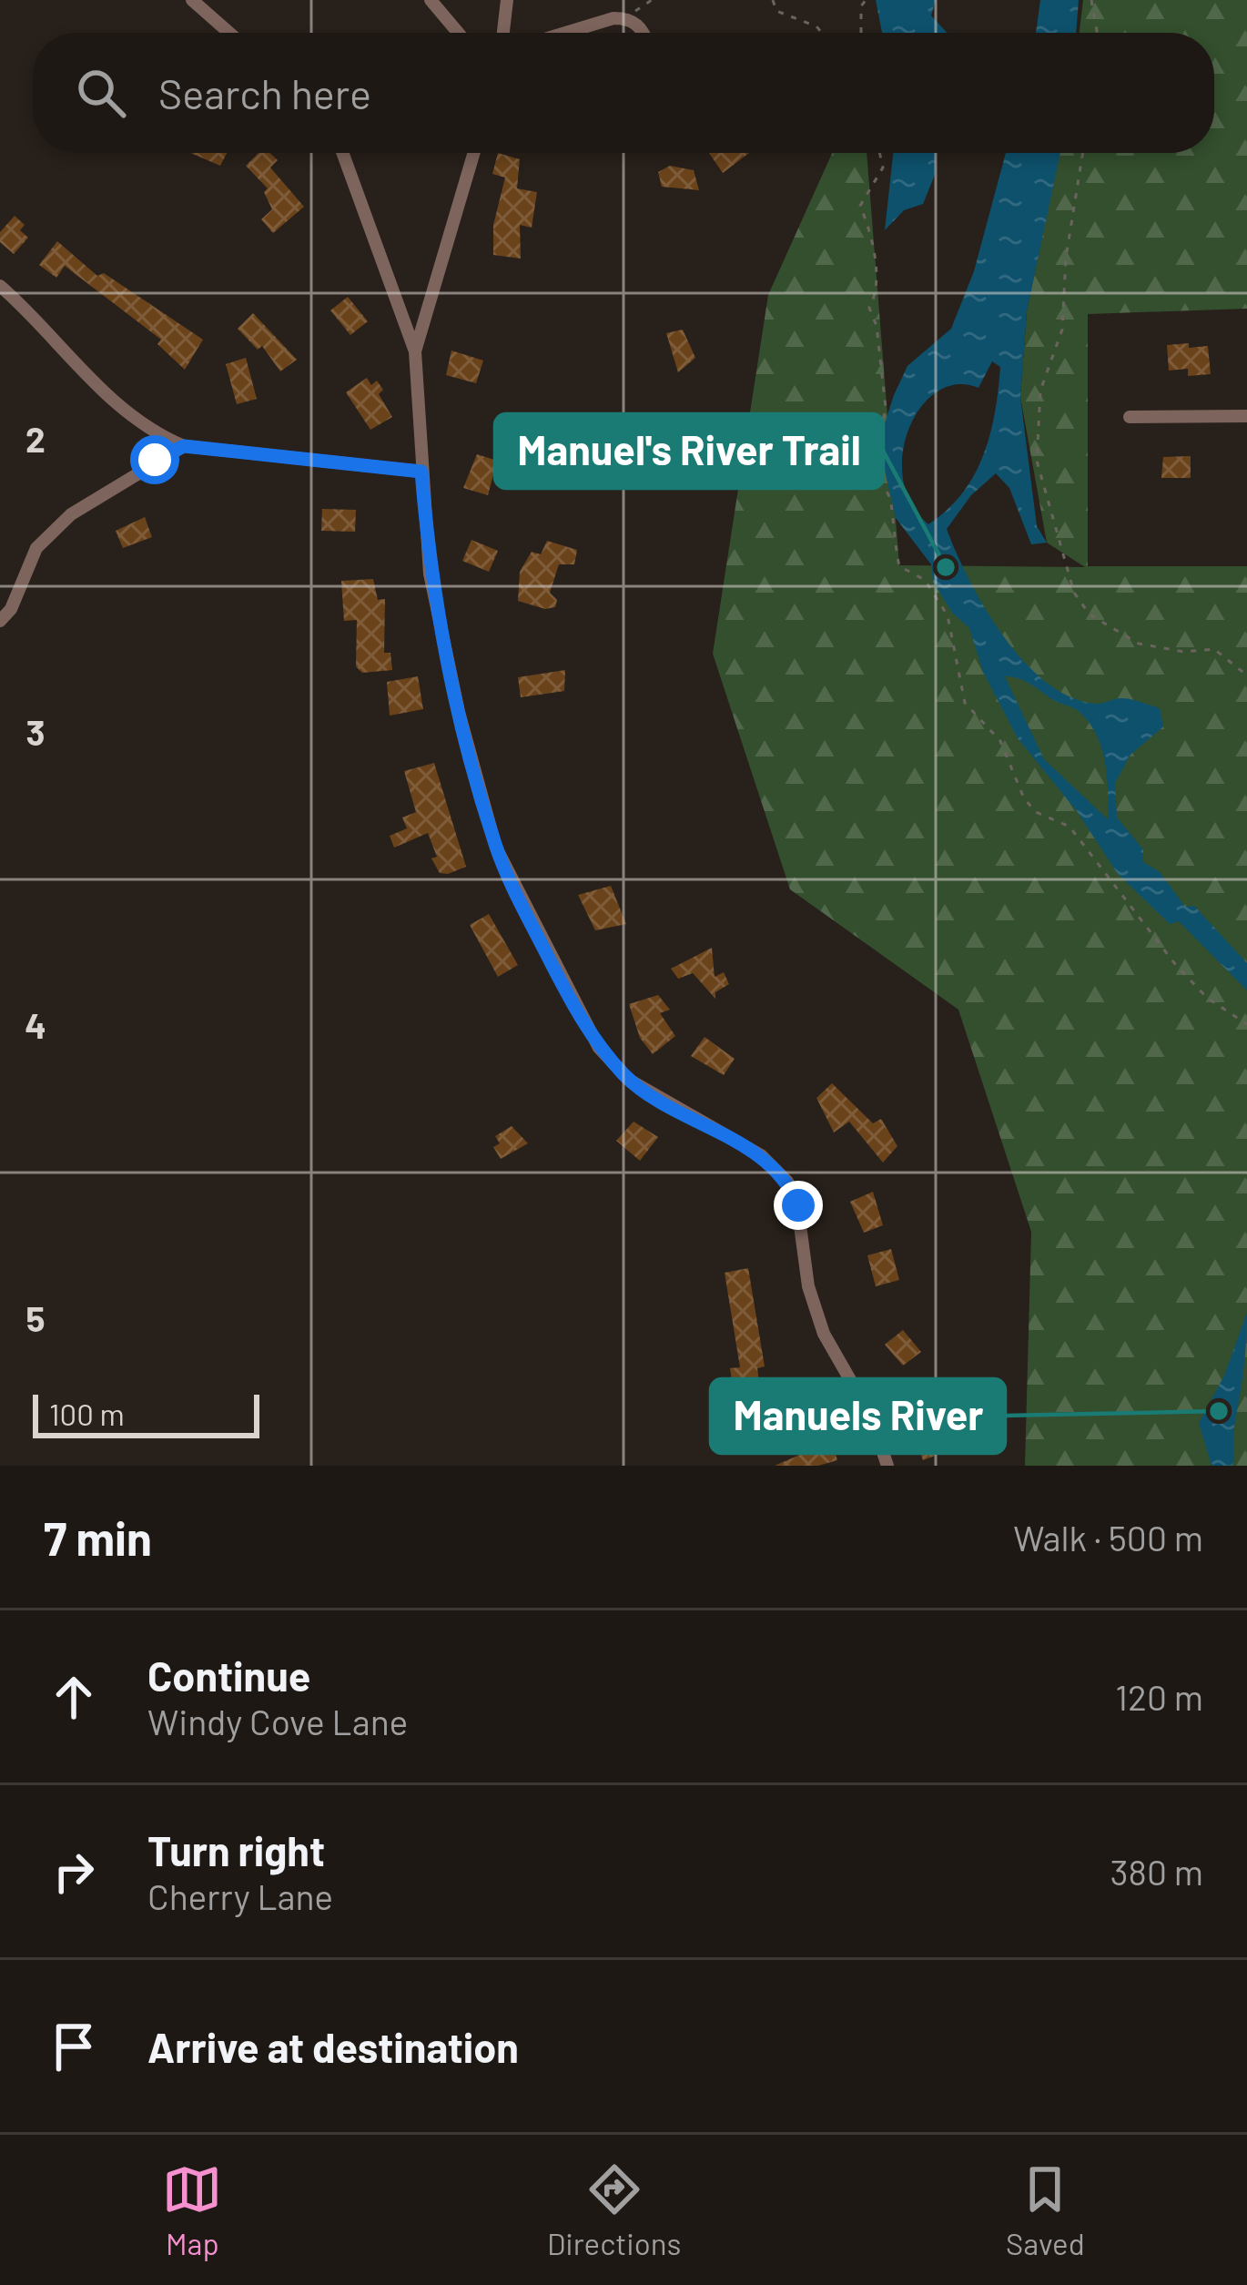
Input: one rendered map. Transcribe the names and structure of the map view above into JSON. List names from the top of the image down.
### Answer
{
  "places": ["Manuel's River Trail", "Manuels River"],
  "scale_bar": "100 m",
  "page": {
    "search": "Search here",
    "scale": "100 m",
    "heading": ["7 min", "Walk · 500 m"],
    "list": [
      ["Continue", "Windy Cove Lane", "120 m"],
      ["Turn right", "Cherry Lane", "380 m"],
      "Arrive at destination"
    ],
    "nav": ["Map", "Directions", "Saved"]
  },
  "grid": {
    "rows": [
      "2",
      "3",
      "4",
      "5"
    ]
  }
}
